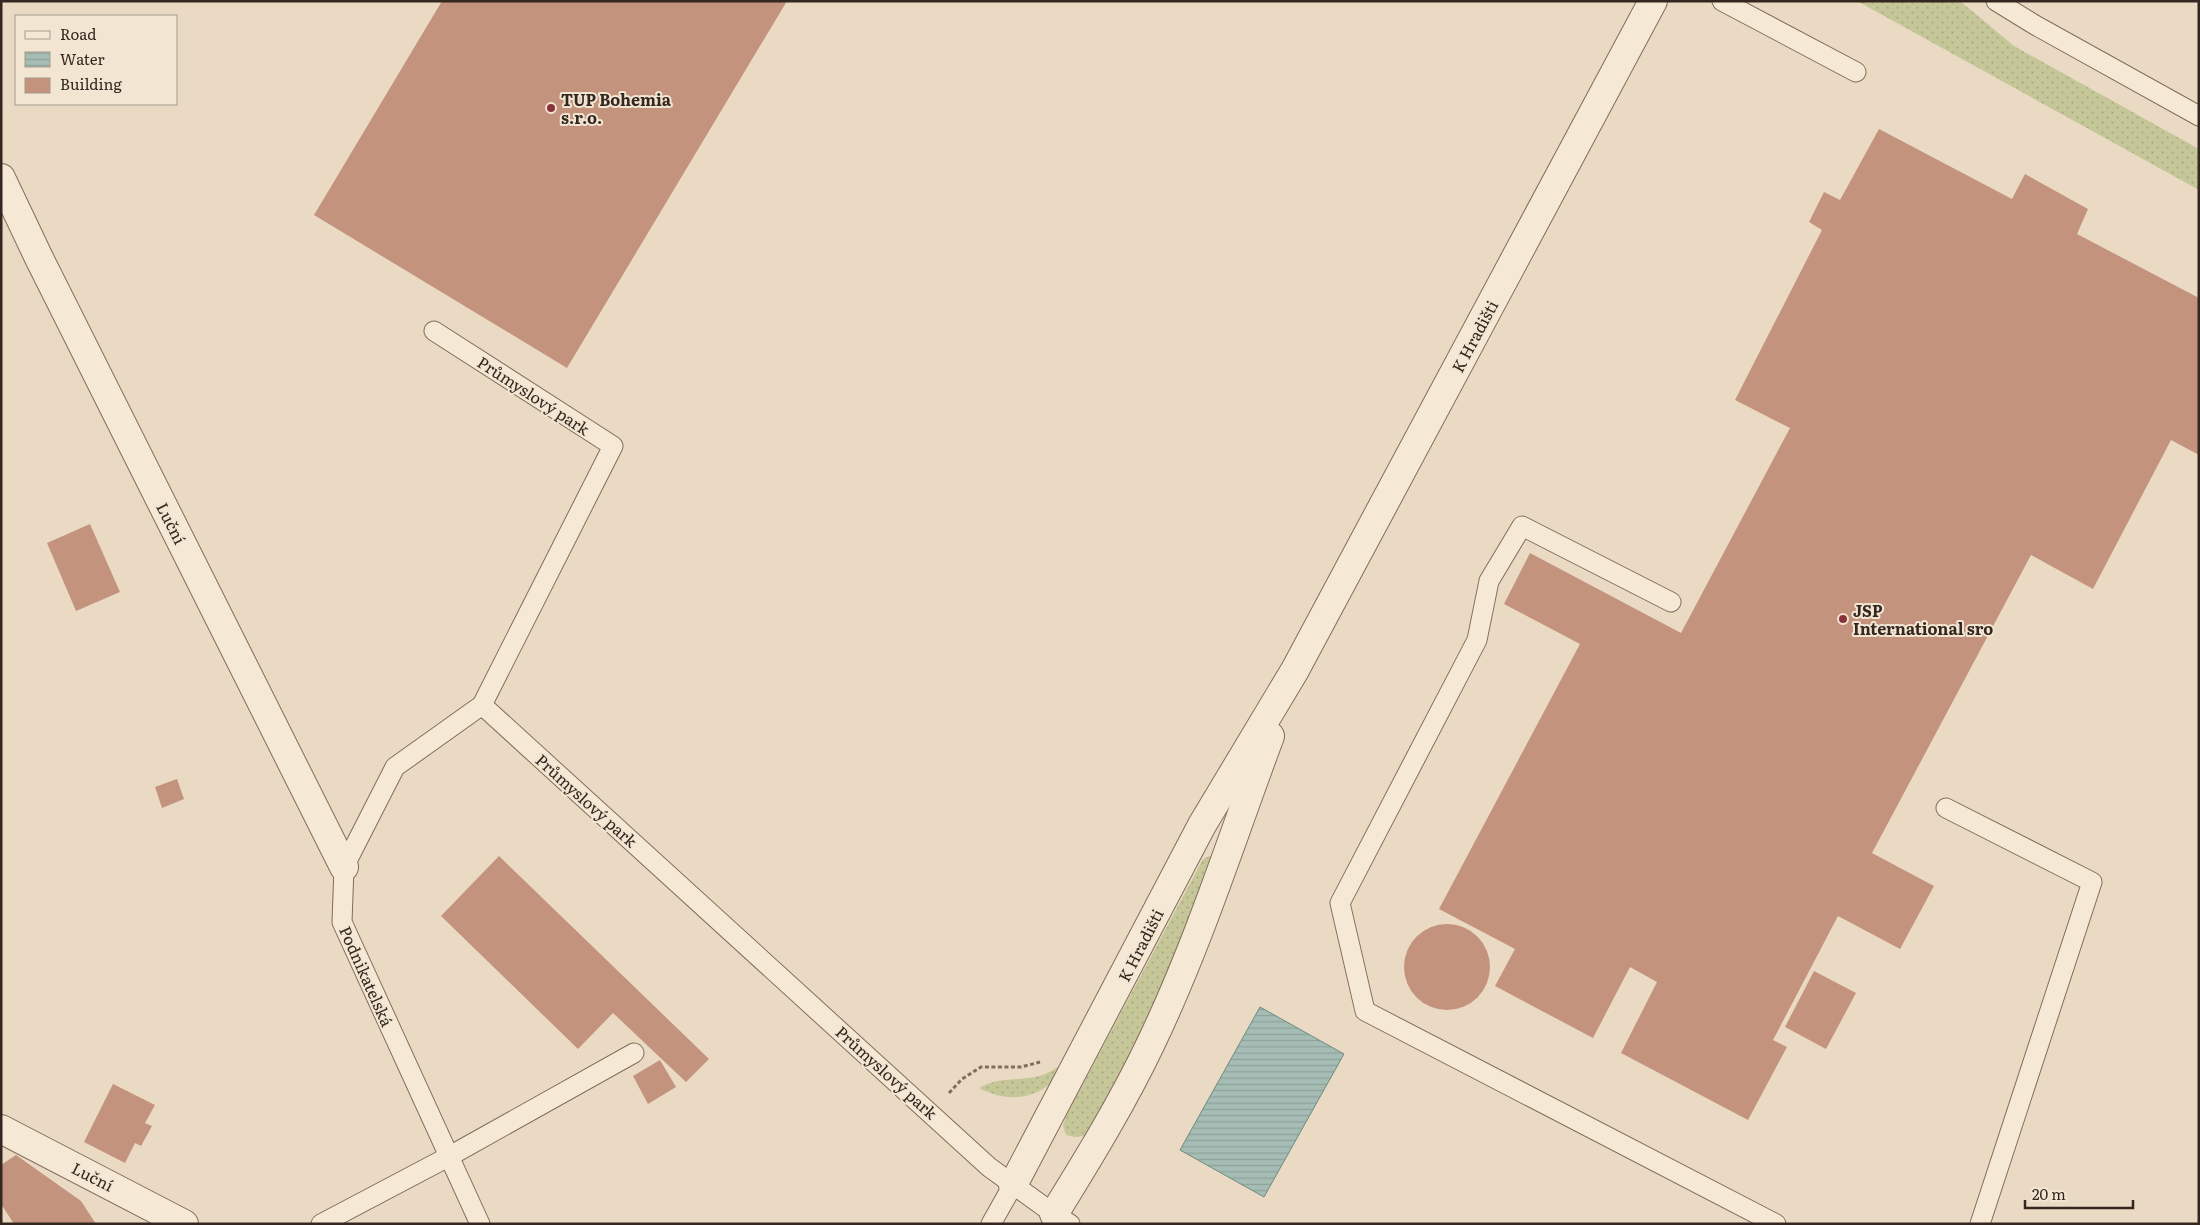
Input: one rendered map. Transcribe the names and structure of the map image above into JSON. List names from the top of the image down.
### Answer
{
  "streets": {
    "street": ["K Hradišti", "Luční"],
    "lane": ["Průmyslový park", "Podnikatelská"]
  },
  "crossings": [
    ["K Hradišti", "Průmyslový park"],
    ["Průmyslový park", "Podnikatelská"],
    ["Luční", "Podnikatelská"]
  ],
  "places": ["TUP Bohemia s.r.o.", "JSP International sro"],
  "legend": ["Road", "Water", "Building"],
  "scale_bar": "20 m"
}
